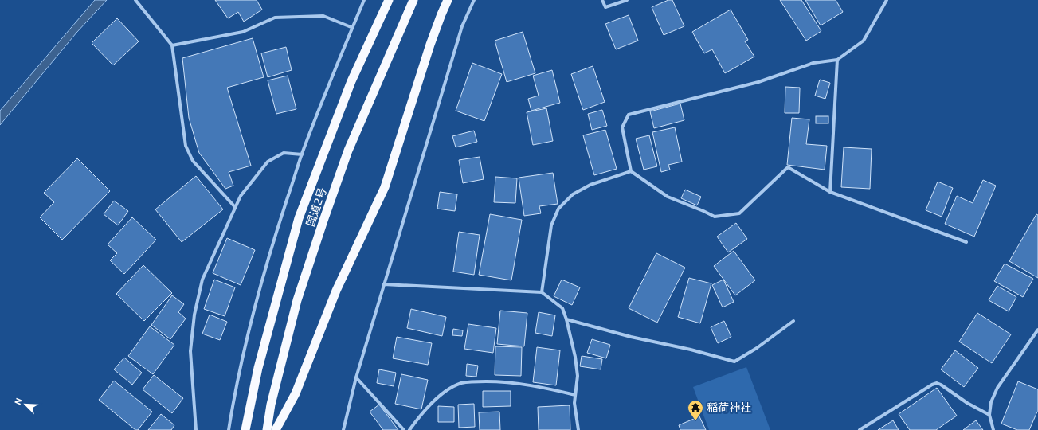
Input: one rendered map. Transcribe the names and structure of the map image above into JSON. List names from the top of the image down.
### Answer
{
  "streets": {
    "highway": ["国道2号"]
  },
  "places": {
    "temple": ["稲荷神社"]
  },
  "north": "top left"
}
